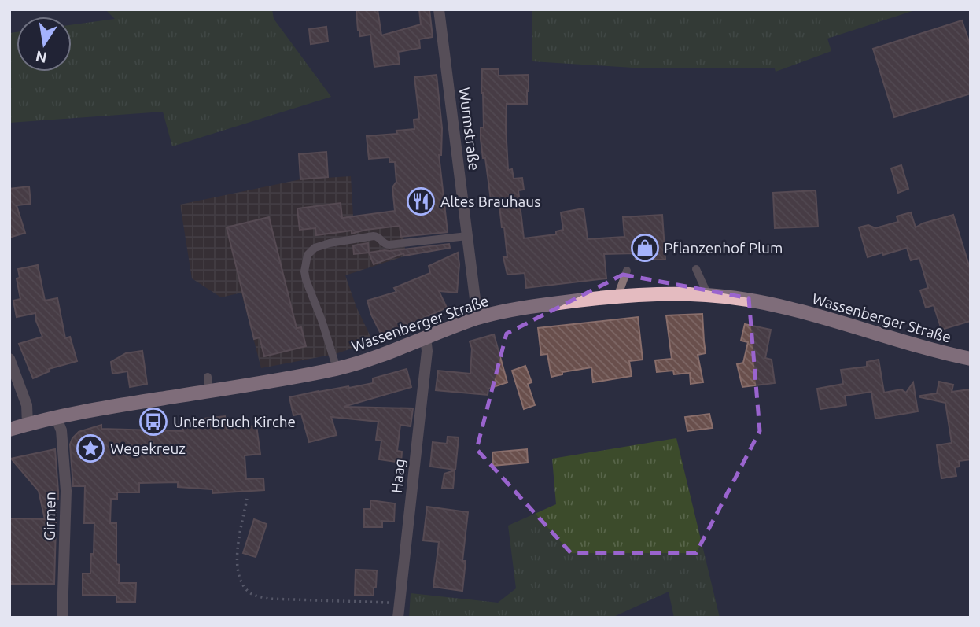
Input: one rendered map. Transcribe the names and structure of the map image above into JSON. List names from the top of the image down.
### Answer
{
  "streets": {
    "main road": ["Wassenberger Straße"],
    "street": ["Wurmstraße", "Haag", "Girmen"]
  },
  "crossings": [
    ["Wurmstraße", "Wassenberger Straße"],
    ["Wassenberger Straße", "Haag"],
    ["Wassenberger Straße", "Girmen"]
  ],
  "places": {
    "restaurant": ["Altes Brauhaus"],
    "shop": ["Pflanzenhof Plum"],
    "bus stop": ["Unterbruch Kirche"],
    "place": ["Wegekreuz"]
  },
  "north": "bottom"
}
